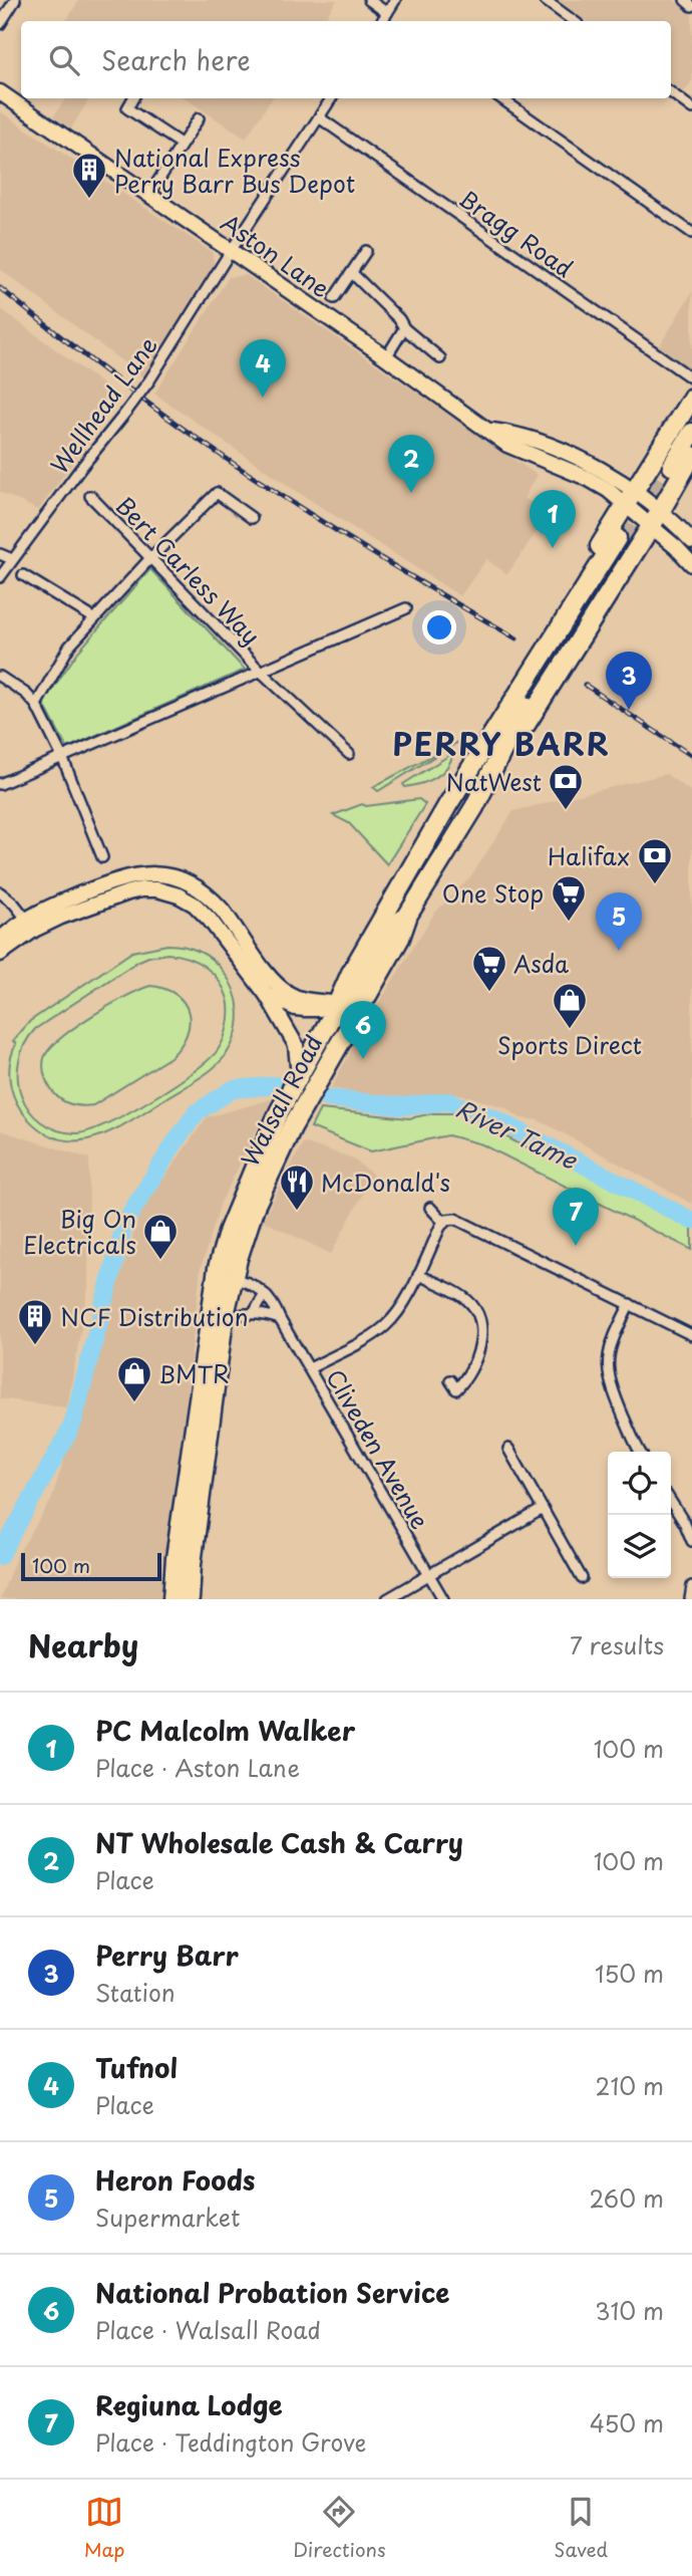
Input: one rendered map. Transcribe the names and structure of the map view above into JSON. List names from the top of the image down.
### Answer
{
  "streets": {
    "highway": ["Walsall Road"],
    "main road": ["Aston Lane"],
    "street": [
      "Bragg Road",
      "Wellhead Lane",
      "Bert Carless Way",
      "Cliveden Avenue"
    ]
  },
  "crossings": [
    ["Bragg Road", "Wellhead Lane"],
    ["Aston Lane", "Wellhead Lane"]
  ],
  "districts": ["PERRY BARR"],
  "water": ["River Tame"],
  "places": {
    "building": ["National Express Perry Barr Bus Depot", "NCF Distribution"],
    "bank": ["NatWest", "Halifax"],
    "supermarket": ["One Stop", "Asda"],
    "shop": ["Sports Direct", "Big On Electricals", "BMTR"],
    "restaurant": ["McDonald's"]
  },
  "scale_bar": "100 m",
  "page": {
    "search": "Search here",
    "pins": [
      "4",
      "2",
      "1",
      "3",
      "5",
      "6",
      "7"
    ],
    "scale": "100 m",
    "heading": ["Nearby", "7 results"],
    "list": [
      {
        "mark": "1",
        "name": "PC Malcolm Walker",
        "note": "Place · Aston Lane",
        "value": "100 m"
      },
      {
        "mark": "2",
        "name": "NT Wholesale Cash & Carry",
        "note": "Place",
        "value": "100 m"
      },
      {
        "mark": "3",
        "name": "Perry Barr",
        "note": "Station",
        "value": "150 m"
      },
      {
        "mark": "4",
        "name": "Tufnol",
        "note": "Place",
        "value": "210 m"
      },
      {
        "mark": "5",
        "name": "Heron Foods",
        "note": "Supermarket",
        "value": "260 m"
      },
      {
        "mark": "6",
        "name": "National Probation Service",
        "note": "Place · Walsall Road",
        "value": "310 m"
      },
      {
        "mark": "7",
        "name": "Regiuna Lodge",
        "note": "Place · Teddington Grove",
        "value": "450 m"
      }
    ],
    "nav": ["Map", "Directions", "Saved"]
  }
}
